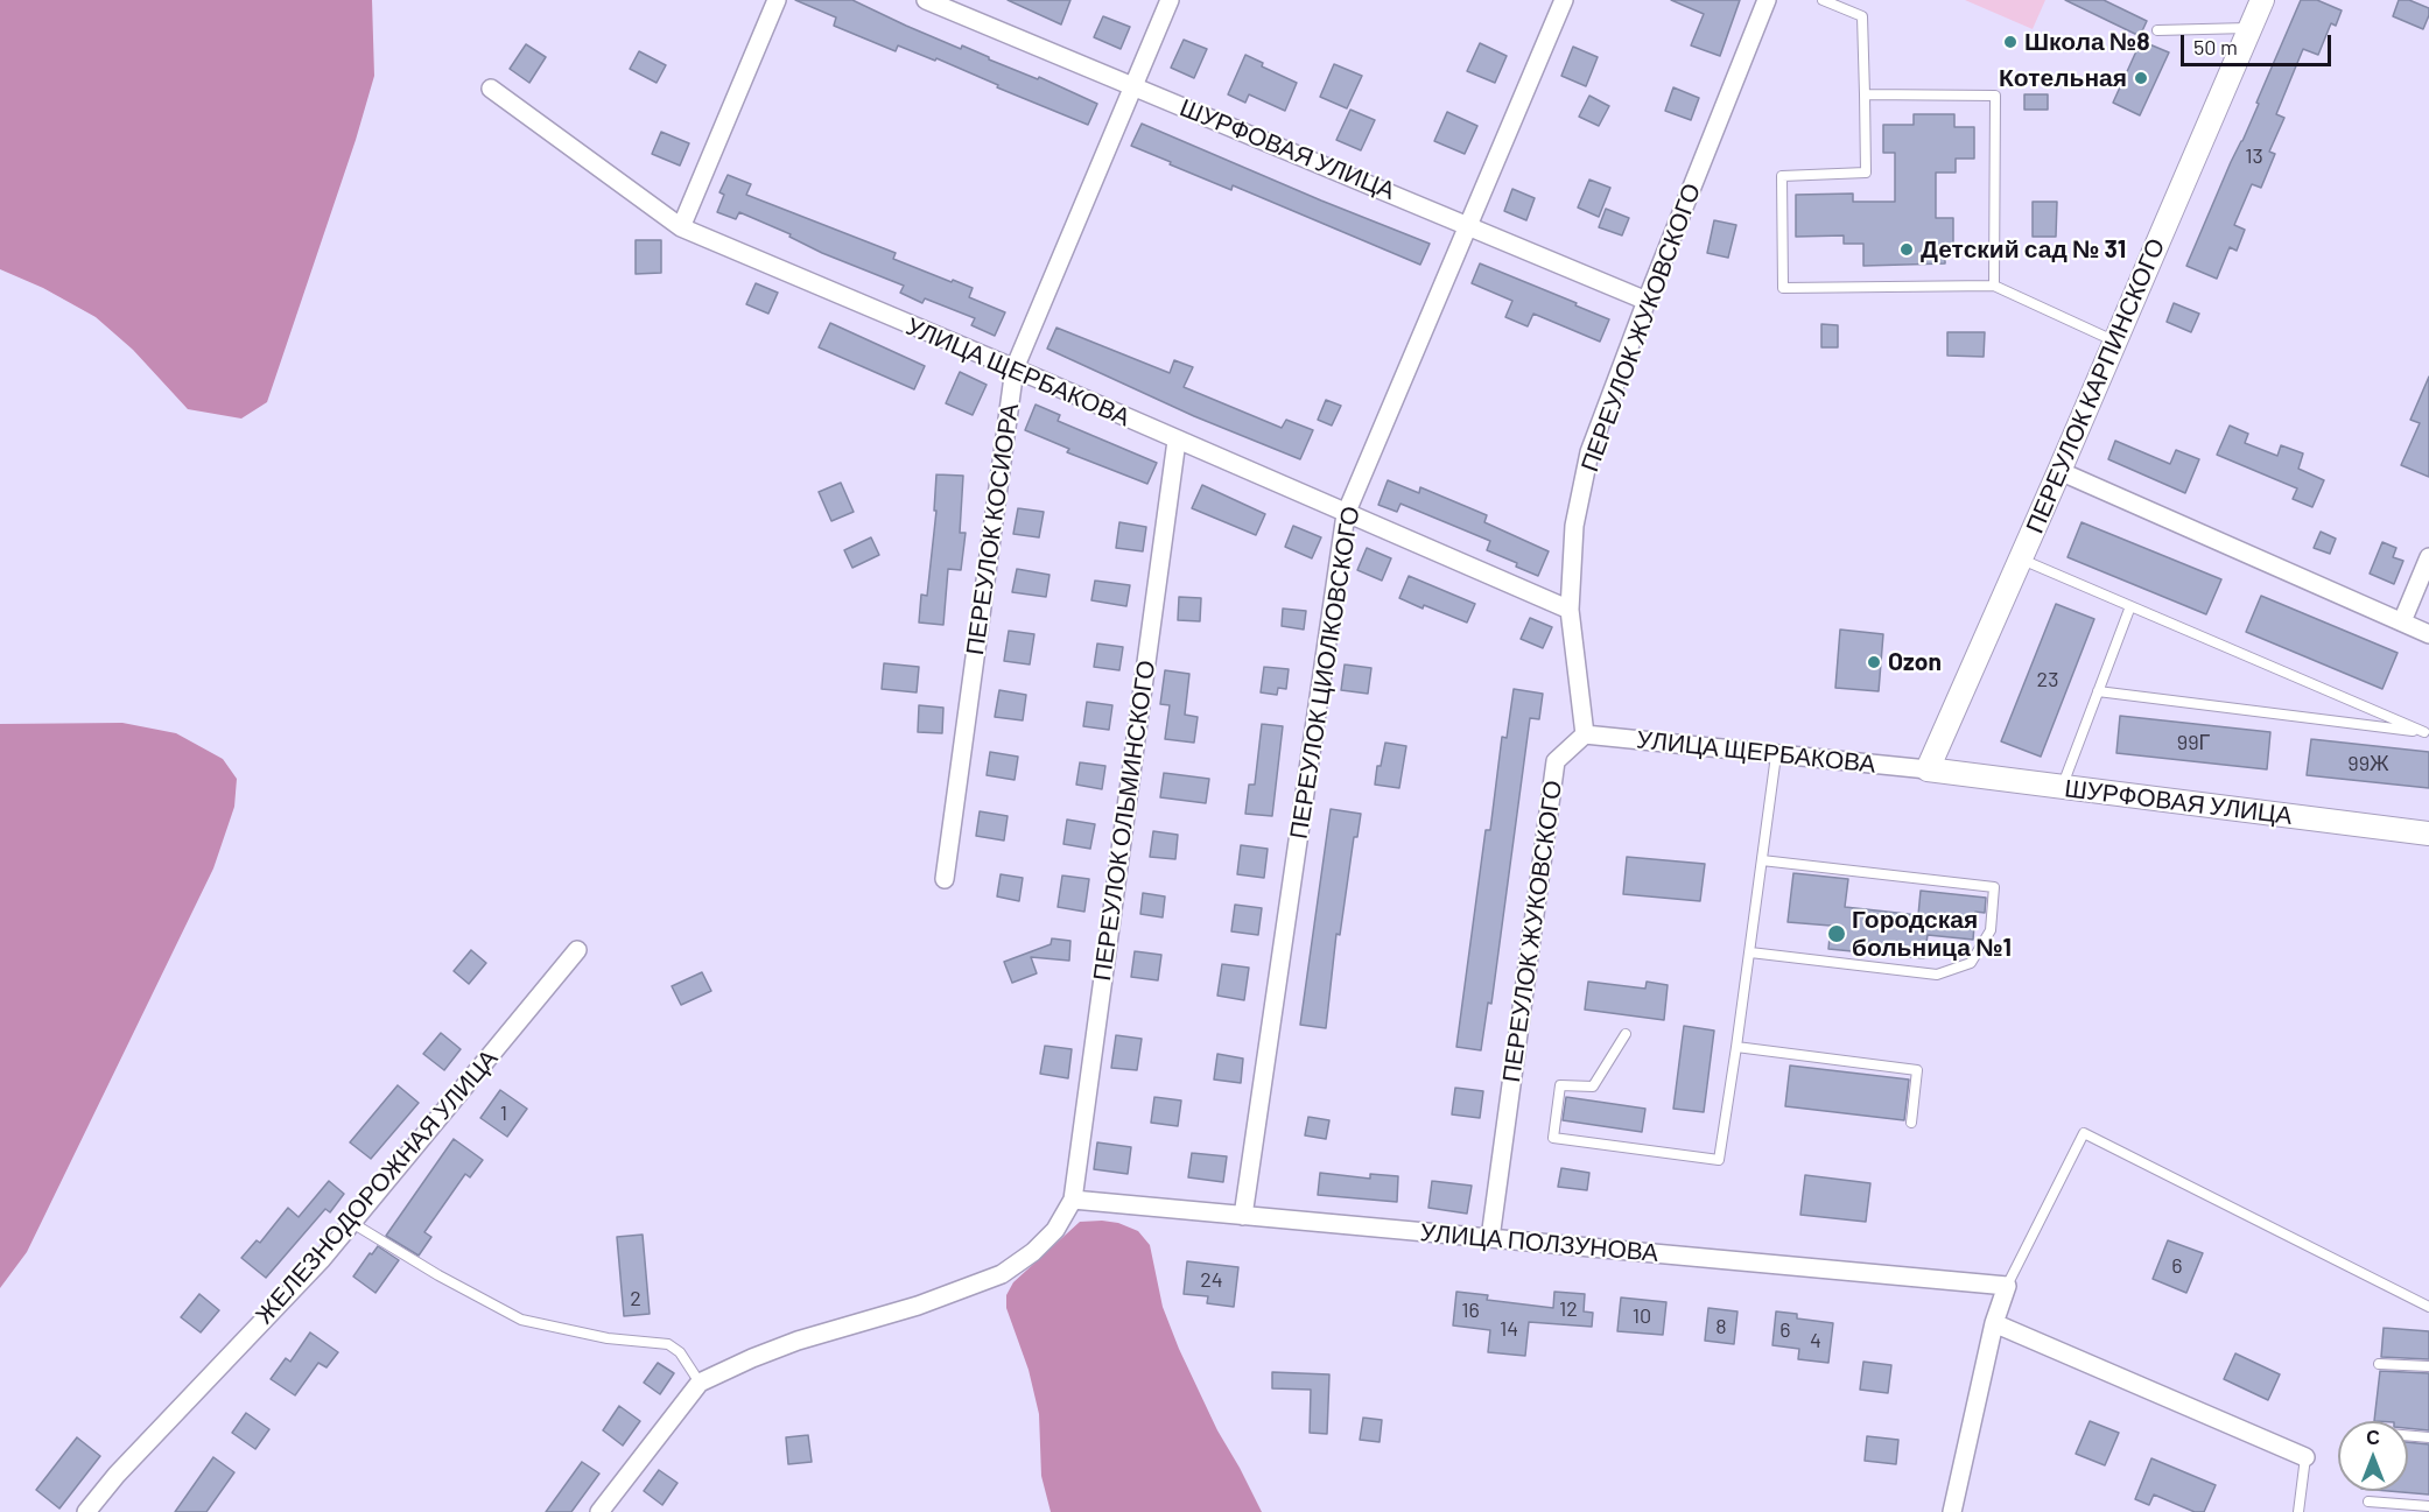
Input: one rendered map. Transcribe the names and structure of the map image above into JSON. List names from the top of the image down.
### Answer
{
  "streets": {
    "street": [
      "ШУРФОВАЯ УЛИЦА",
      "ПЕРЕУЛОК ЖУКОВСКОГО",
      "УЛИЦА ЩЕРБАКОВА",
      "ПЕРЕУЛОК КАРПИНСКОГО",
      "ПЕРЕУЛОК КОСИОРА",
      "ПЕРЕУЛОК ЦИОЛКОВСКОГО",
      "ПЕРЕУЛОК ОЛЬМИНСКОГО",
      "ЖЕЛЕЗНОДОРОЖНАЯ УЛИЦА",
      "УЛИЦА ПОЛЗУНОВА"
    ]
  },
  "crossings": [
    ["ШУРФОВАЯ УЛИЦА", "ПЕРЕУЛОК ЖУКОВСКОГО"],
    ["ШУРФОВАЯ УЛИЦА", "УЛИЦА ЩЕРБАКОВА"],
    ["ШУРФОВАЯ УЛИЦА", "ПЕРЕУЛОК КАРПИНСКОГО"],
    ["ШУРФОВАЯ УЛИЦА", "ПЕРЕУЛОК КОСИОРА"],
    ["ШУРФОВАЯ УЛИЦА", "ПЕРЕУЛОК ЦИОЛКОВСКОГО"],
    ["ПЕРЕУЛОК ЖУКОВСКОГО", "УЛИЦА ЩЕРБАКОВА"],
    ["ПЕРЕУЛОК ЖУКОВСКОГО", "УЛИЦА ПОЛЗУНОВА"],
    ["УЛИЦА ЩЕРБАКОВА", "ПЕРЕУЛОК КАРПИНСКОГО"],
    ["УЛИЦА ЩЕРБАКОВА", "ПЕРЕУЛОК КОСИОРА"],
    ["УЛИЦА ЩЕРБАКОВА", "ПЕРЕУЛОК ЦИОЛКОВСКОГО"],
    ["УЛИЦА ЩЕРБАКОВА", "ПЕРЕУЛОК ОЛЬМИНСКОГО"],
    ["ПЕРЕУЛОК ЦИОЛКОВСКОГО", "УЛИЦА ПОЛЗУНОВА"],
    ["ПЕРЕУЛОК ОЛЬМИНСКОГО", "УЛИЦА ПОЛЗУНОВА"]
  ],
  "places": [
    "Школа №8",
    "Котельная",
    "Детский сад № 31",
    "Ozon",
    "Городская больница №1"
  ],
  "house_numbers": [
    "13",
    "23",
    "99Г",
    "99Ж",
    "1",
    "6",
    "24",
    "2",
    "12",
    "16",
    "10",
    "8",
    "14",
    "6",
    "4"
  ],
  "scale_bar": "50 m",
  "north": "top"
}
